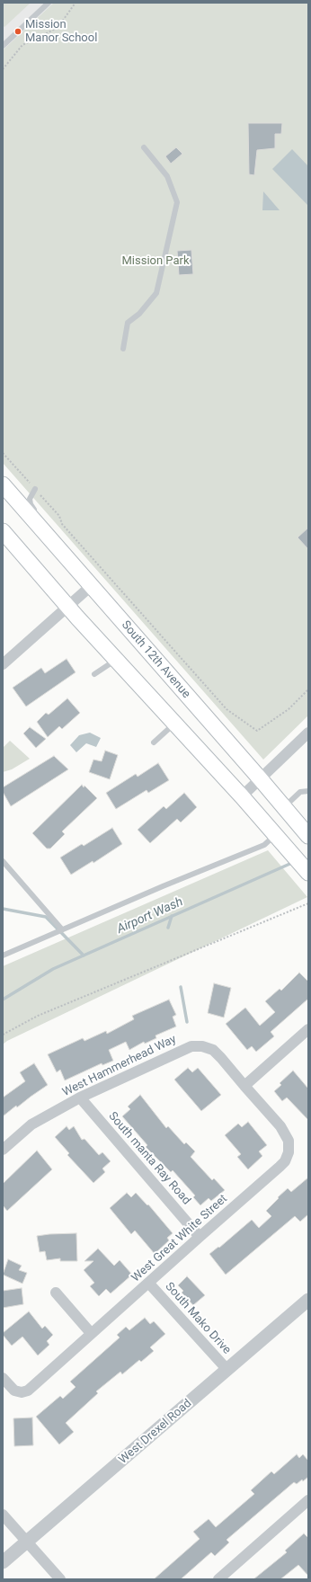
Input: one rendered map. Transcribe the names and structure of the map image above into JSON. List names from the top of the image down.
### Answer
{
  "streets": {
    "main road": ["South 12th Avenue"],
    "street": [
      "West Hammerhead Way",
      "South manta Ray Road",
      "West Great White Street",
      "South Mako Drive",
      "West Drexel Road"
    ]
  },
  "crossings": [
    ["West Hammerhead Way", "South manta Ray Road"],
    ["West Hammerhead Way", "West Great White Street"],
    ["South manta Ray Road", "West Great White Street"],
    ["West Great White Street", "South Mako Drive"],
    ["South Mako Drive", "West Drexel Road"]
  ],
  "water": ["Airport Wash"],
  "parks": ["Mission Park"],
  "places": ["Mission Manor School"]
}
